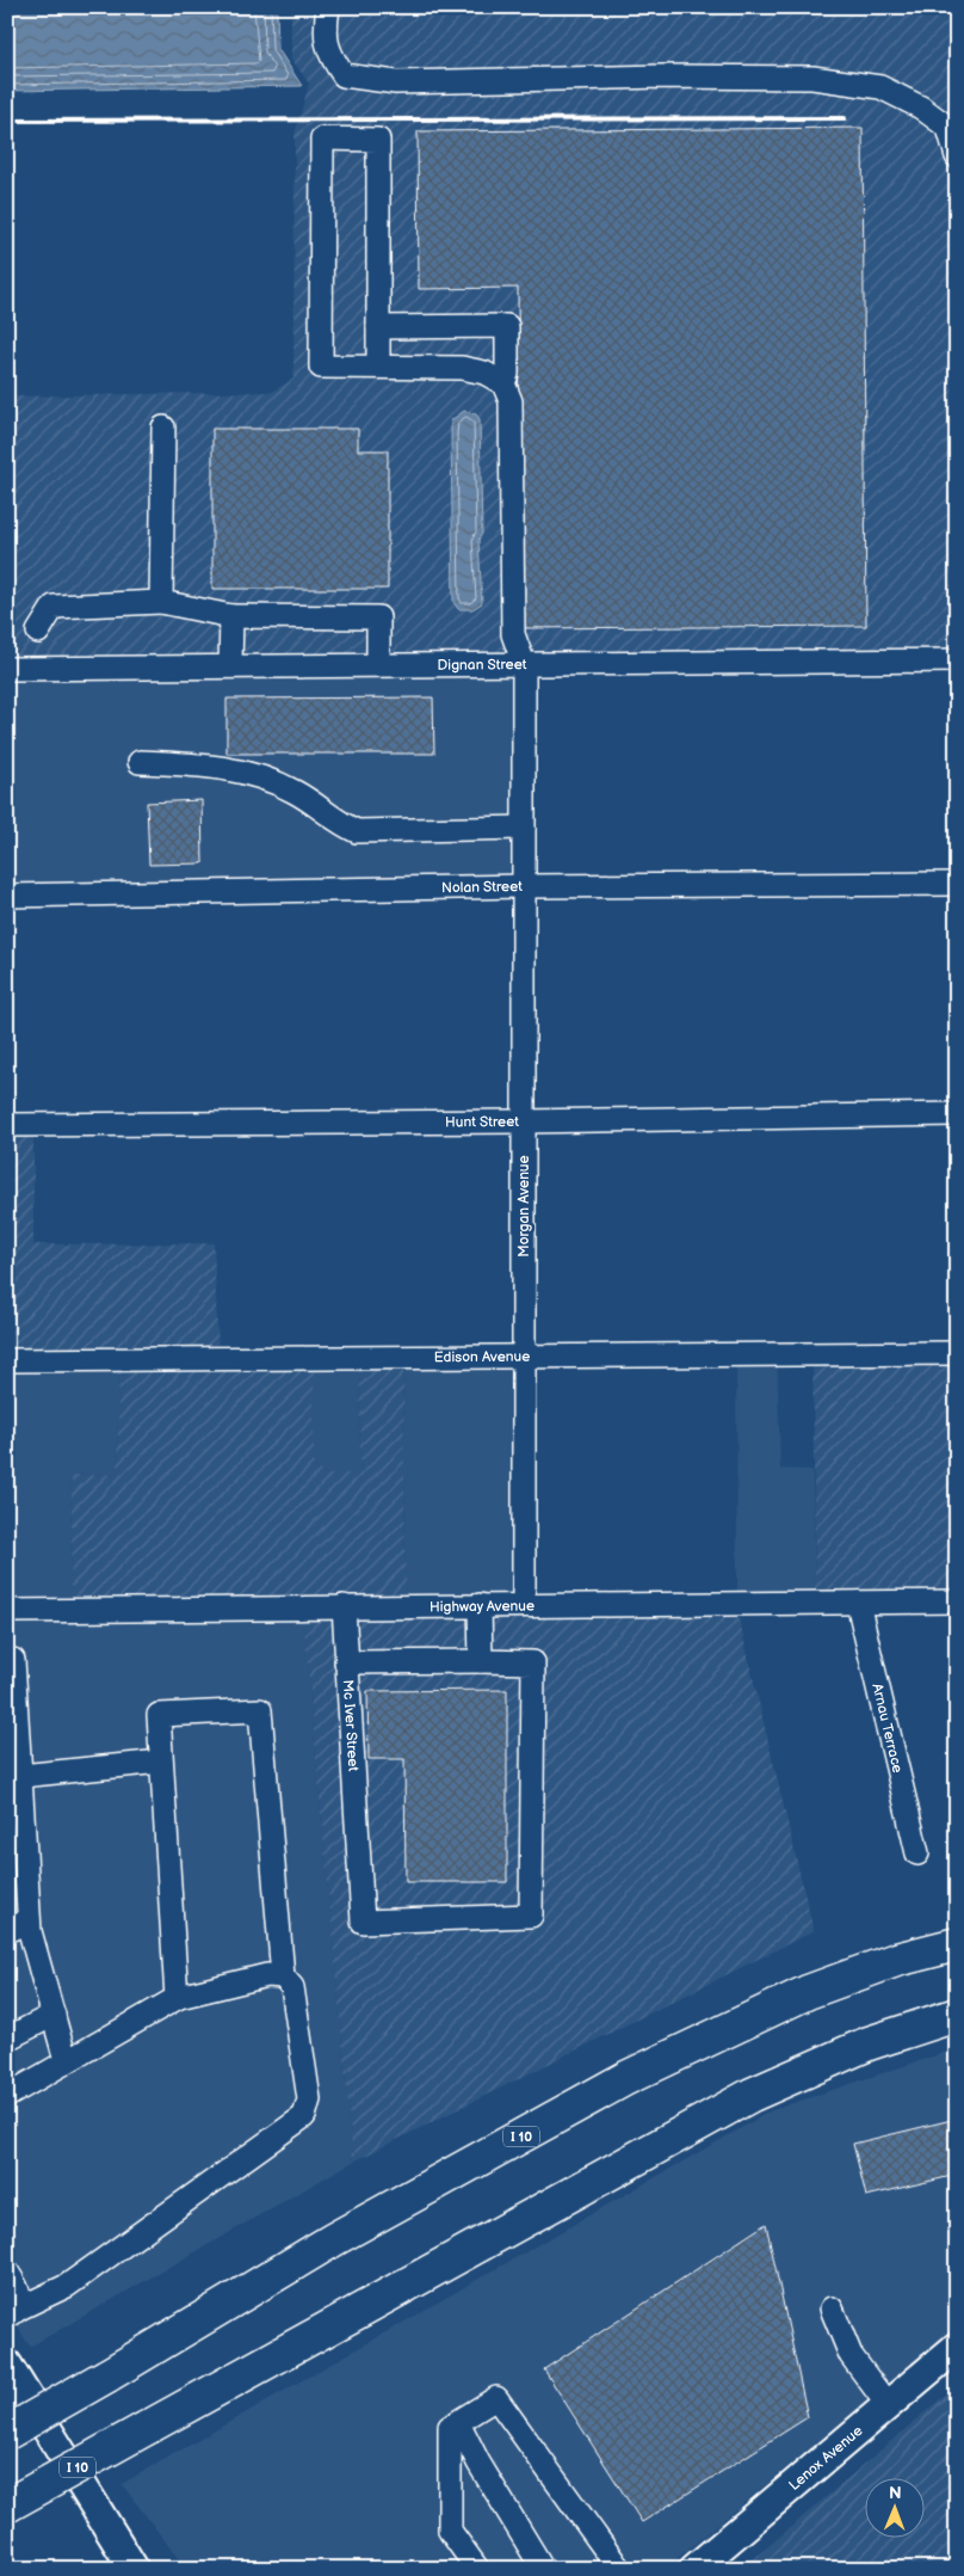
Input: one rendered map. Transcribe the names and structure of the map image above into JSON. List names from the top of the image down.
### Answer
{
  "streets": {
    "highway": ["I 10"],
    "main road": ["Lenox Avenue"],
    "street": [
      "Dignan Street",
      "Nolan Street",
      "Hunt Street",
      "Morgan Avenue",
      "Edison Avenue",
      "Highway Avenue",
      "Mc Iver Street",
      "Arnau Terrace"
    ]
  },
  "crossings": [
    ["Dignan Street", "Morgan Avenue"],
    ["Nolan Street", "Morgan Avenue"],
    ["Hunt Street", "Morgan Avenue"],
    ["Morgan Avenue", "Edison Avenue"],
    ["Morgan Avenue", "Highway Avenue"],
    ["Highway Avenue", "Mc Iver Street"],
    ["Highway Avenue", "Arnau Terrace"]
  ],
  "north": "top"
}
